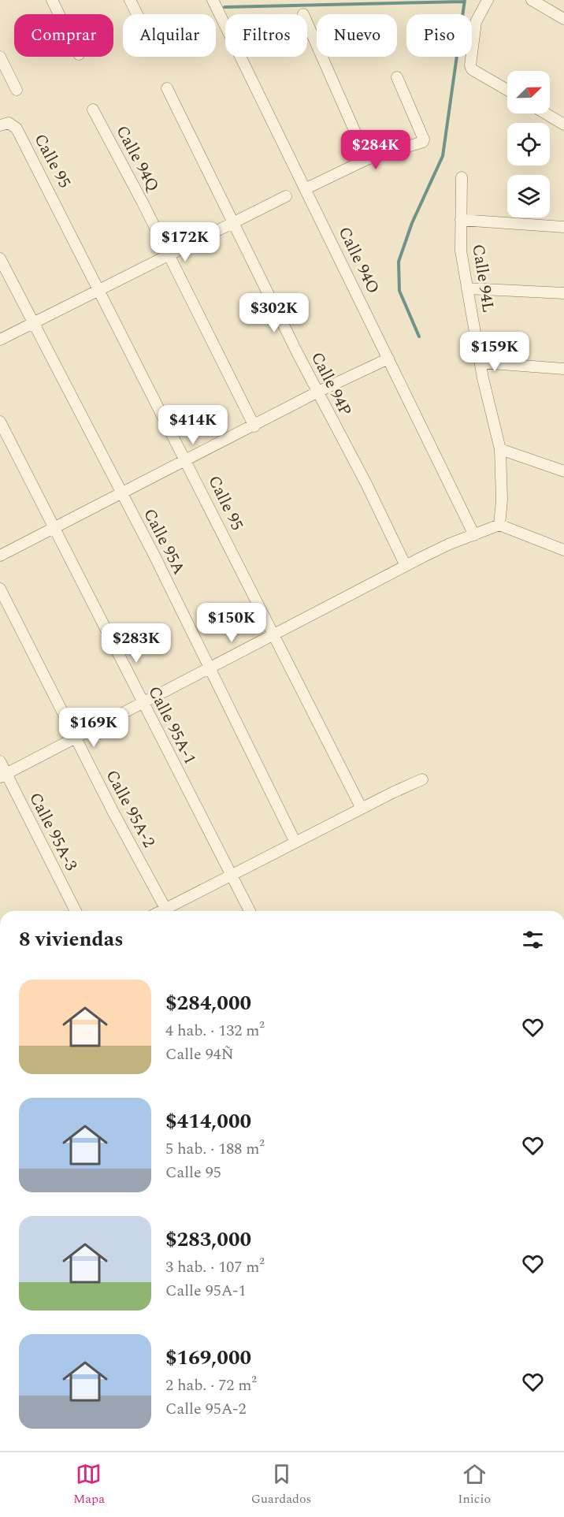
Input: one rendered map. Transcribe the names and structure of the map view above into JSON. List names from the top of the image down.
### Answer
{
  "streets": {
    "street": [
      "Calle 94Q",
      "Calle 95",
      "Calle 94O",
      "Calle 94L",
      "Calle 94P",
      "Calle 95A",
      "Calle 95A-1",
      "Calle 95A-2",
      "Calle 95A-3"
    ]
  },
  "north": "top right",
  "page": {
    "chip": [
      "Comprar",
      "Alquilar",
      "Filtros",
      "Nuevo",
      "Piso"
    ],
    "price": [
      "$284K",
      "$172K",
      "$302K",
      "$159K",
      "$414K",
      "$150K",
      "$283K",
      "$169K"
    ],
    "heading": "8 viviendas",
    "list": [
      {
        "name": "$284,000",
        "note": "4 hab. · 132 m² · Calle 94Ñ"
      },
      {
        "name": "$414,000",
        "note": "5 hab. · 188 m² · Calle 95"
      },
      {
        "name": "$283,000",
        "note": "3 hab. · 107 m² · Calle 95A-1"
      },
      {
        "name": "$169,000",
        "note": "2 hab. · 72 m² · Calle 95A-2"
      }
    ],
    "tabs": ["Mapa", "Guardados", "Inicio"]
  }
}
